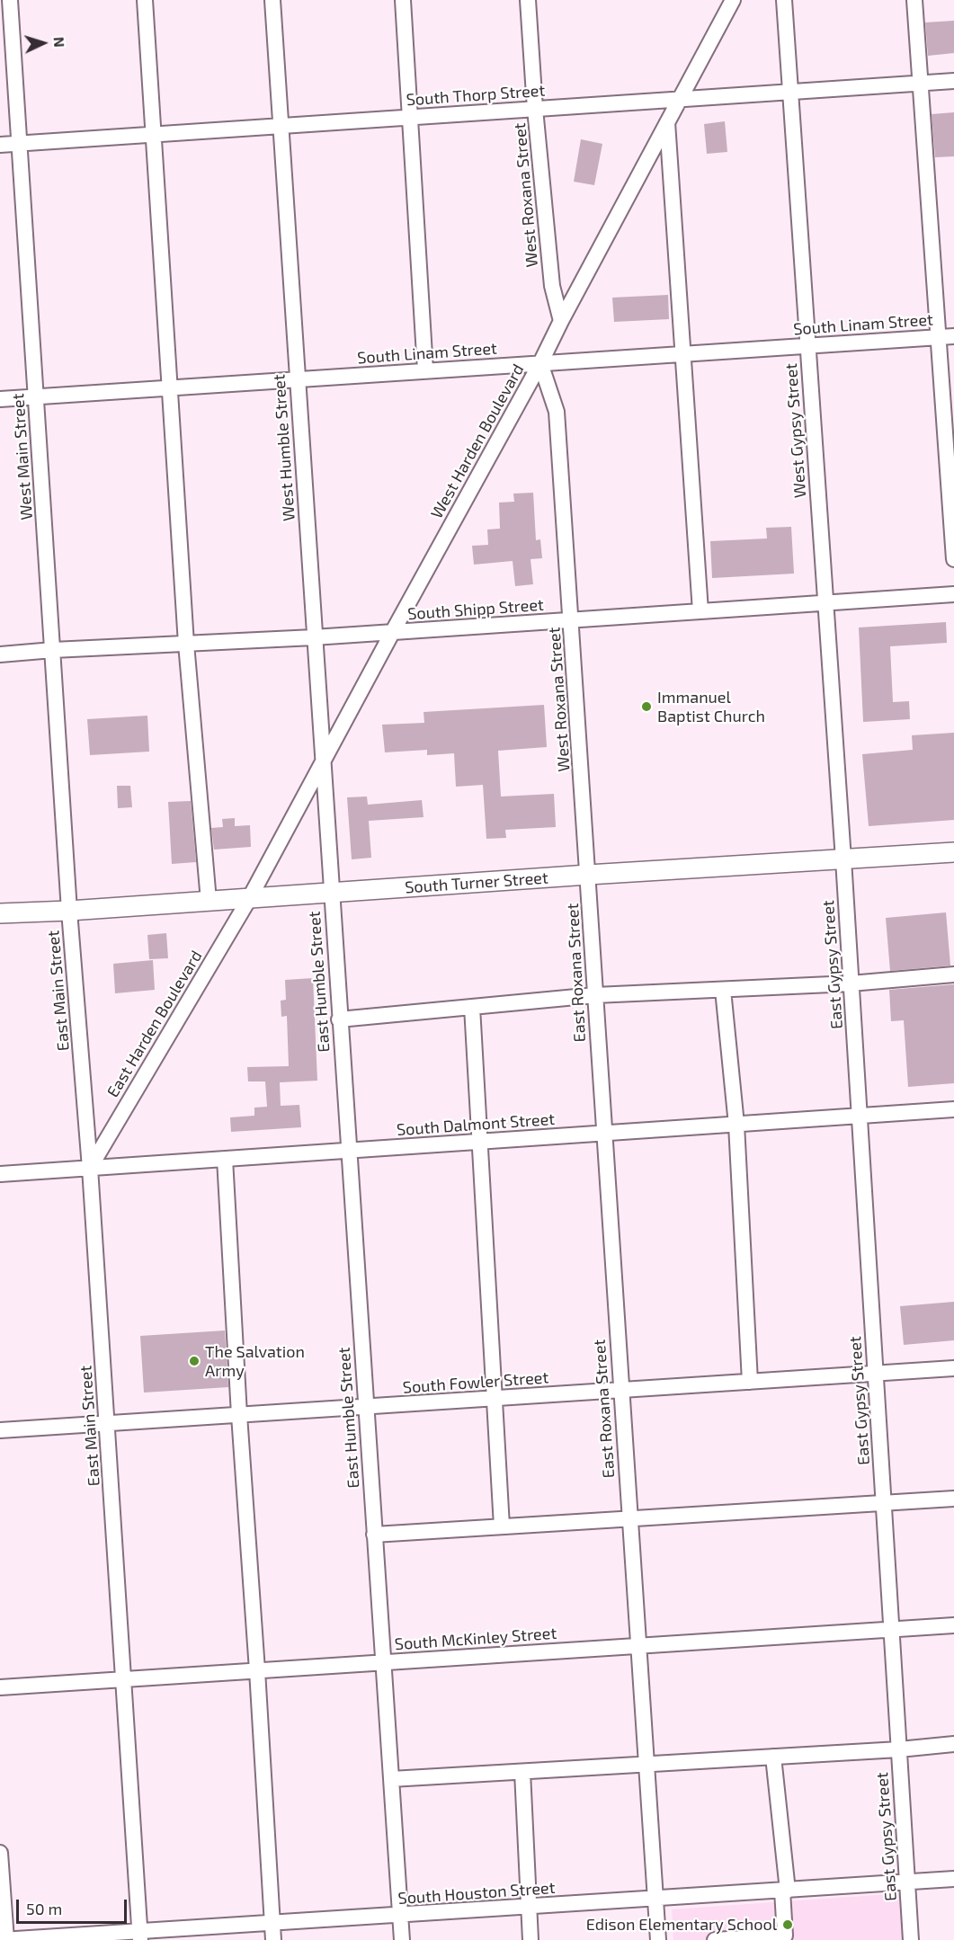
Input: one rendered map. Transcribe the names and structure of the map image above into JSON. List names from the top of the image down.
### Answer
{
  "streets": {
    "main road": ["South Turner Street"],
    "street": [
      "South Thorp Street",
      "West Roxana Street",
      "South Linam Street",
      "West Gypsy Street",
      "West Harden Boulevard",
      "West Humble Street",
      "West Main Street",
      "South Shipp Street",
      "East Gypsy Street",
      "East Roxana Street",
      "East Humble Street",
      "East Main Street",
      "East Harden Boulevard",
      "South Dalmont Street",
      "South Fowler Street",
      "South McKinley Street",
      "South Houston Street"
    ]
  },
  "crossings": [
    ["South Thorp Street", "West Roxana Street"],
    ["South Thorp Street", "West Gypsy Street"],
    ["South Thorp Street", "West Harden Boulevard"],
    ["South Thorp Street", "West Humble Street"],
    ["South Thorp Street", "West Main Street"],
    ["West Roxana Street", "South Linam Street"],
    ["West Roxana Street", "West Harden Boulevard"],
    ["West Roxana Street", "South Shipp Street"],
    ["West Roxana Street", "South Turner Street"],
    ["West Roxana Street", "East Roxana Street"],
    ["South Linam Street", "West Gypsy Street"],
    ["South Linam Street", "West Harden Boulevard"],
    ["South Linam Street", "West Humble Street"],
    ["South Linam Street", "West Main Street"],
    ["West Gypsy Street", "South Shipp Street"],
    ["West Gypsy Street", "South Turner Street"],
    ["West Gypsy Street", "East Gypsy Street"],
    ["West Harden Boulevard", "West Humble Street"],
    ["West Harden Boulevard", "South Shipp Street"],
    ["West Harden Boulevard", "South Turner Street"],
    ["West Harden Boulevard", "East Harden Boulevard"],
    ["West Humble Street", "South Shipp Street"],
    ["West Humble Street", "South Turner Street"],
    ["West Humble Street", "East Humble Street"],
    ["West Main Street", "South Shipp Street"],
    ["West Main Street", "South Turner Street"],
    ["West Main Street", "East Main Street"],
    ["South Turner Street", "East Gypsy Street"],
    ["South Turner Street", "East Roxana Street"],
    ["South Turner Street", "East Humble Street"],
    ["South Turner Street", "East Main Street"],
    ["South Turner Street", "East Harden Boulevard"],
    ["East Gypsy Street", "South Dalmont Street"],
    ["East Gypsy Street", "South Fowler Street"],
    ["East Gypsy Street", "South McKinley Street"],
    ["East Gypsy Street", "South Houston Street"],
    ["East Roxana Street", "South Dalmont Street"],
    ["East Roxana Street", "South Fowler Street"],
    ["East Roxana Street", "South McKinley Street"],
    ["East Roxana Street", "South Houston Street"],
    ["East Humble Street", "South Dalmont Street"],
    ["East Humble Street", "South Fowler Street"],
    ["East Humble Street", "South McKinley Street"],
    ["East Humble Street", "South Houston Street"],
    ["East Main Street", "East Harden Boulevard"],
    ["East Main Street", "South Dalmont Street"],
    ["East Main Street", "South Fowler Street"],
    ["East Main Street", "South McKinley Street"],
    ["East Main Street", "South Houston Street"],
    ["East Harden Boulevard", "South Dalmont Street"]
  ],
  "places": ["Immanuel Baptist Church", "The Salvation Army", "Edison Elementary School"],
  "scale_bar": "50 m",
  "north": "right"
}
